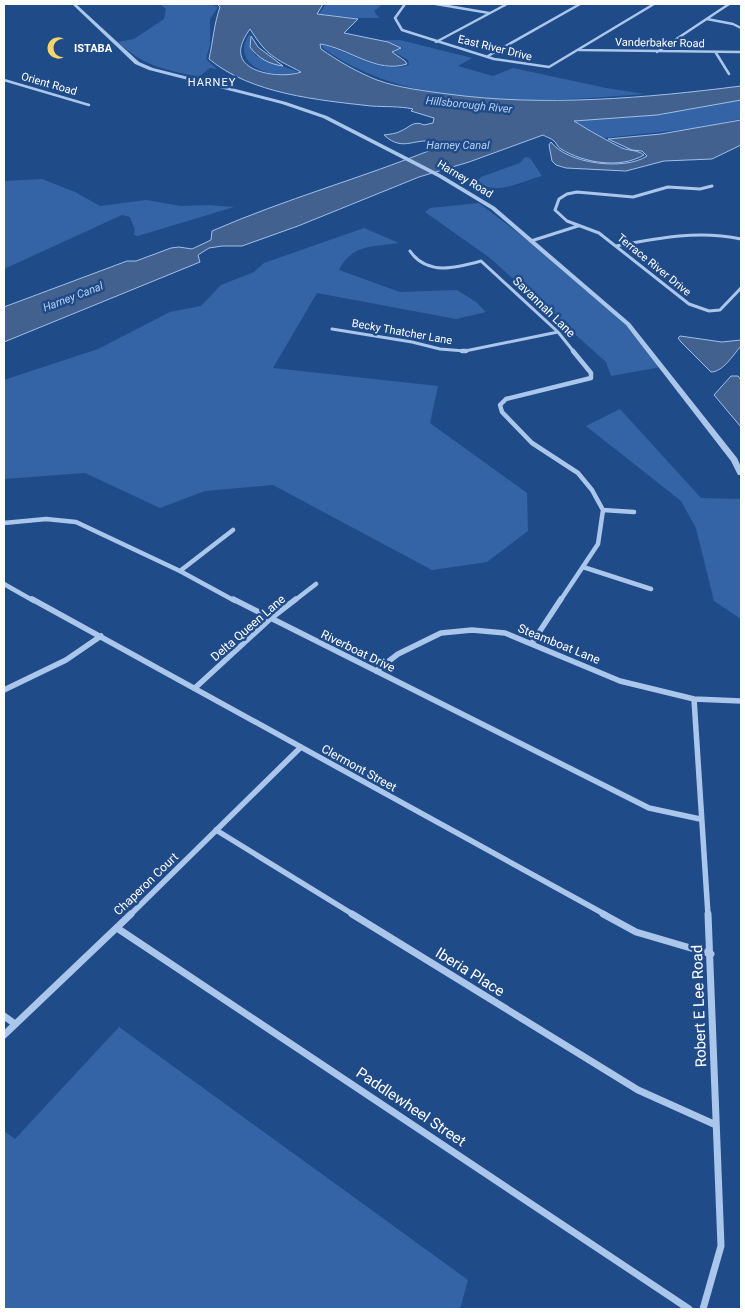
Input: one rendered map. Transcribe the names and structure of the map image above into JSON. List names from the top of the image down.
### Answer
{
  "streets": {
    "street": [
      "Vanderbaker Road",
      "East River Drive",
      "Orient Road",
      "Harney Road",
      "Terrace River Drive",
      "Savannah Lane",
      "Becky Thatcher Lane",
      "Delta Queen Lane",
      "Steamboat Lane",
      "Riverboat Drive",
      "Clermont Street",
      "Chaperon Court",
      "Iberia Place",
      "Robert E Lee Road",
      "Paddlewheel Street"
    ]
  },
  "crossings": [
    ["Vanderbaker Road", "East River Drive"],
    ["Savannah Lane", "Becky Thatcher Lane"],
    ["Delta Queen Lane", "Riverboat Drive"],
    ["Delta Queen Lane", "Clermont Street"],
    ["Steamboat Lane", "Riverboat Drive"],
    ["Steamboat Lane", "Robert E Lee Road"],
    ["Riverboat Drive", "Robert E Lee Road"],
    ["Clermont Street", "Chaperon Court"],
    ["Clermont Street", "Robert E Lee Road"],
    ["Chaperon Court", "Iberia Place"],
    ["Chaperon Court", "Paddlewheel Street"],
    ["Iberia Place", "Robert E Lee Road"]
  ],
  "districts": ["HARNEY"],
  "water": ["Hillsborough River", "Harney Canal"],
  "places": {
    "mosque": ["ISTABA"]
  }
}
